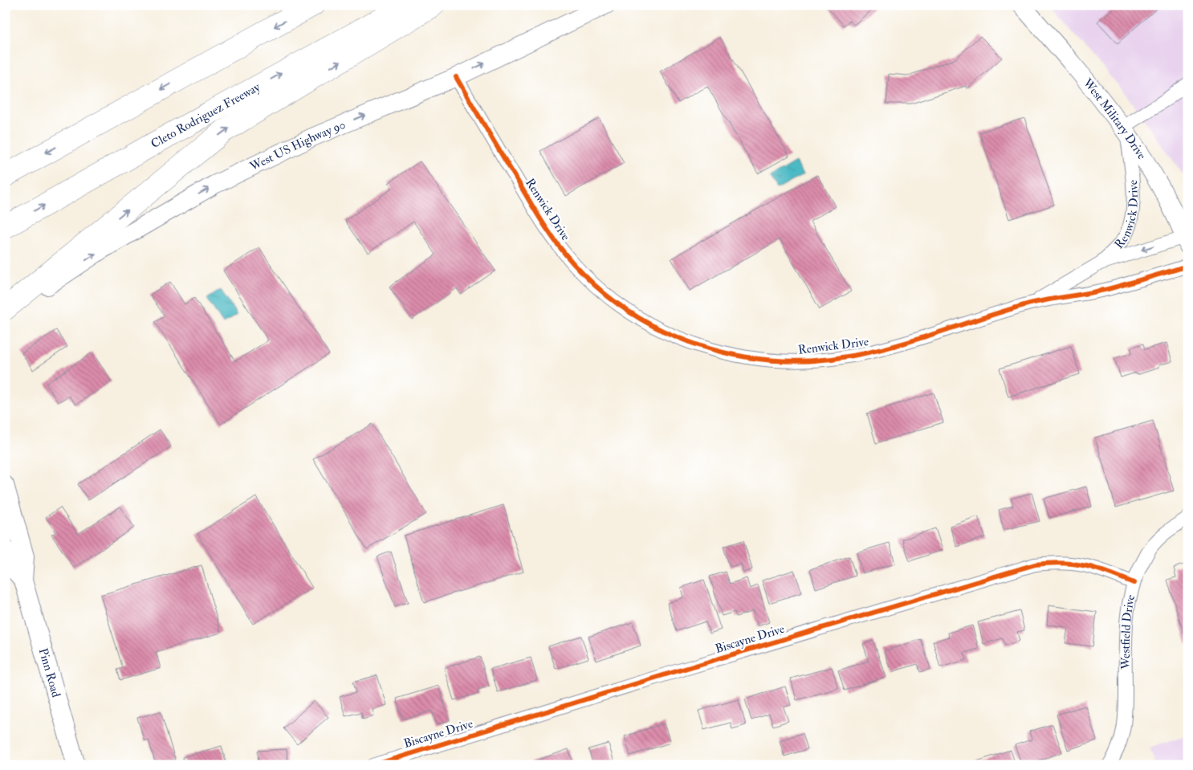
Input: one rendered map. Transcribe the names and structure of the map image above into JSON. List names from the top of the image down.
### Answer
{
  "streets": {
    "highway": ["Cleto Rodriguez Freeway"],
    "main road": ["West Military Drive", "West US Highway 90", "Pinn Road"],
    "street": ["Renwick Drive", "Westfield Drive", "Biscayne Drive"]
  },
  "crossings": [
    ["West Military Drive", "Renwick Drive"],
    ["West US Highway 90", "Renwick Drive"],
    ["Westfield Drive", "Biscayne Drive"]
  ],
  "one_way": ["West US Highway 90"]
}
